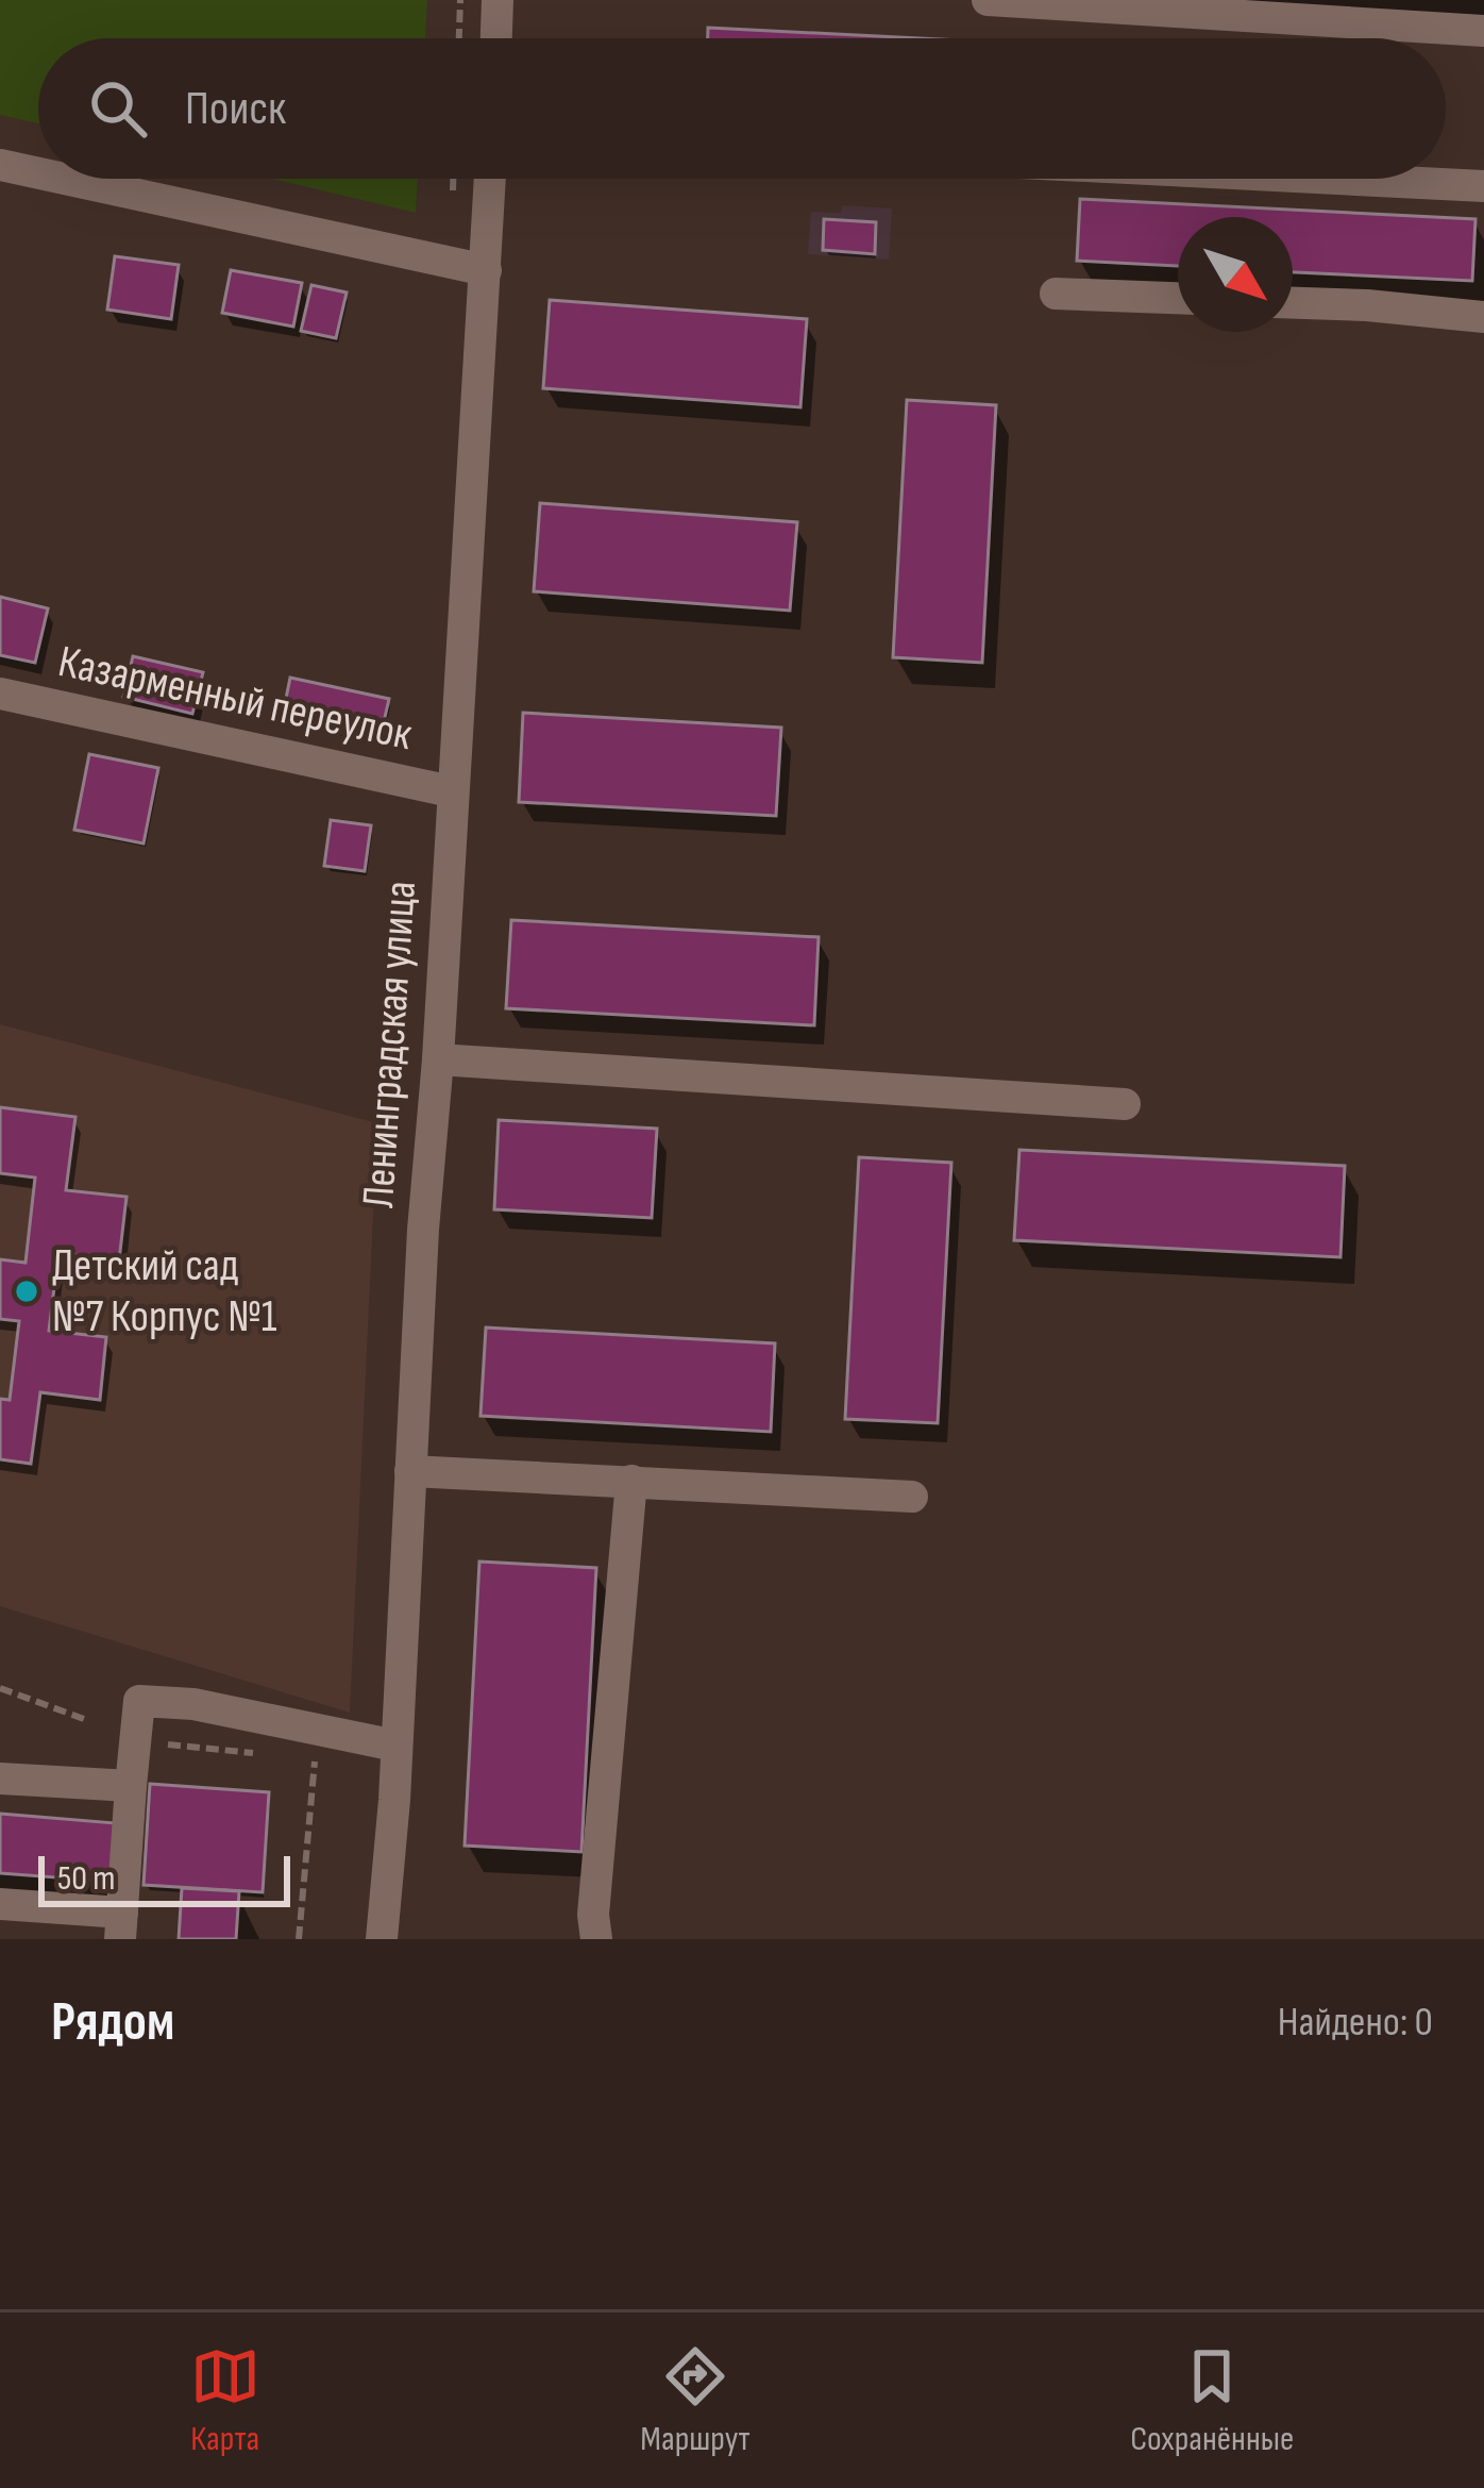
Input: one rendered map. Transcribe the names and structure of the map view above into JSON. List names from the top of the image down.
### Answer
{
  "streets": {
    "street": ["Казарменный переулок", "Ленинградская улица"]
  },
  "crossings": [
    ["Казарменный переулок", "Ленинградская улица"]
  ],
  "places": ["Детский сад №7 Корпус №1"],
  "scale_bar": "50 m",
  "north": "bottom right",
  "page": {
    "search": "Поиск",
    "scale": "50 m",
    "heading": ["Рядом", "Найдено: 0"],
    "nav": ["Карта", "Маршрут", "Сохранённые"]
  }
}
